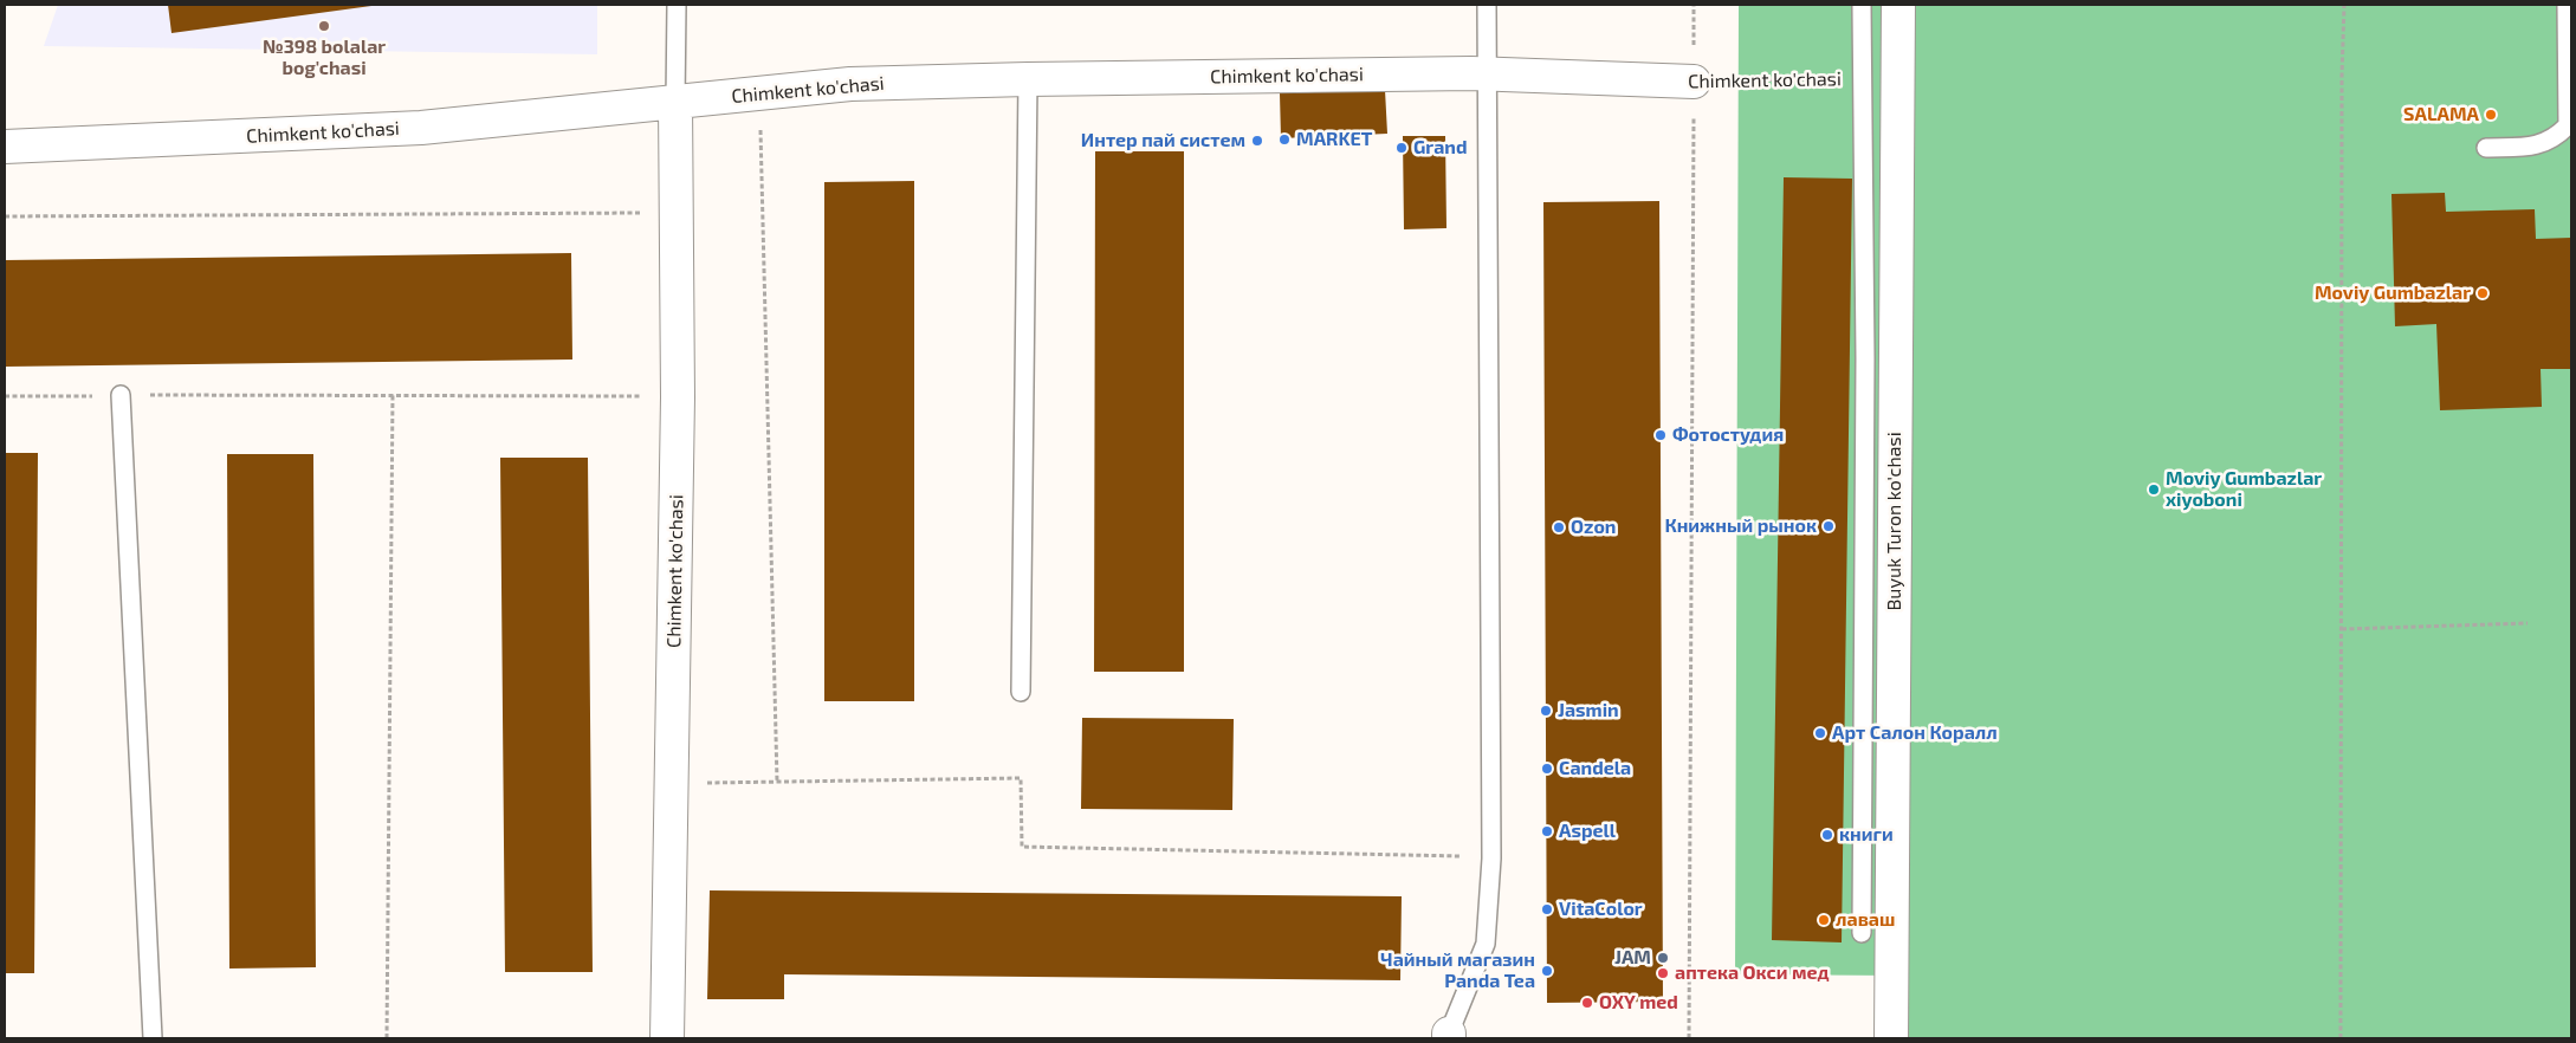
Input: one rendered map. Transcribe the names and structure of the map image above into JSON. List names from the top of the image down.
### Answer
{
  "streets": {
    "street": ["Chimkent ko'chasi", "Buyuk Turon ko'chasi"]
  },
  "places": [
    "№398 bolalar bog'chasi",
    "SALAMA",
    "MARKET",
    "Интер пай систем",
    "Grand",
    "Moviy Gumbazlar",
    "Фотостудия",
    "Moviy Gumbazlar xiyoboni",
    "Книжный рынок",
    "Ozon",
    "Jasmin",
    "Арт Салон Коралл",
    "Candela",
    "Aspell",
    "книги",
    "VitaColor",
    "лаваш",
    "JAM",
    "Чайный магазин Panda Tea",
    "аптека Окси мед",
    "OXY med"
  ]
}
